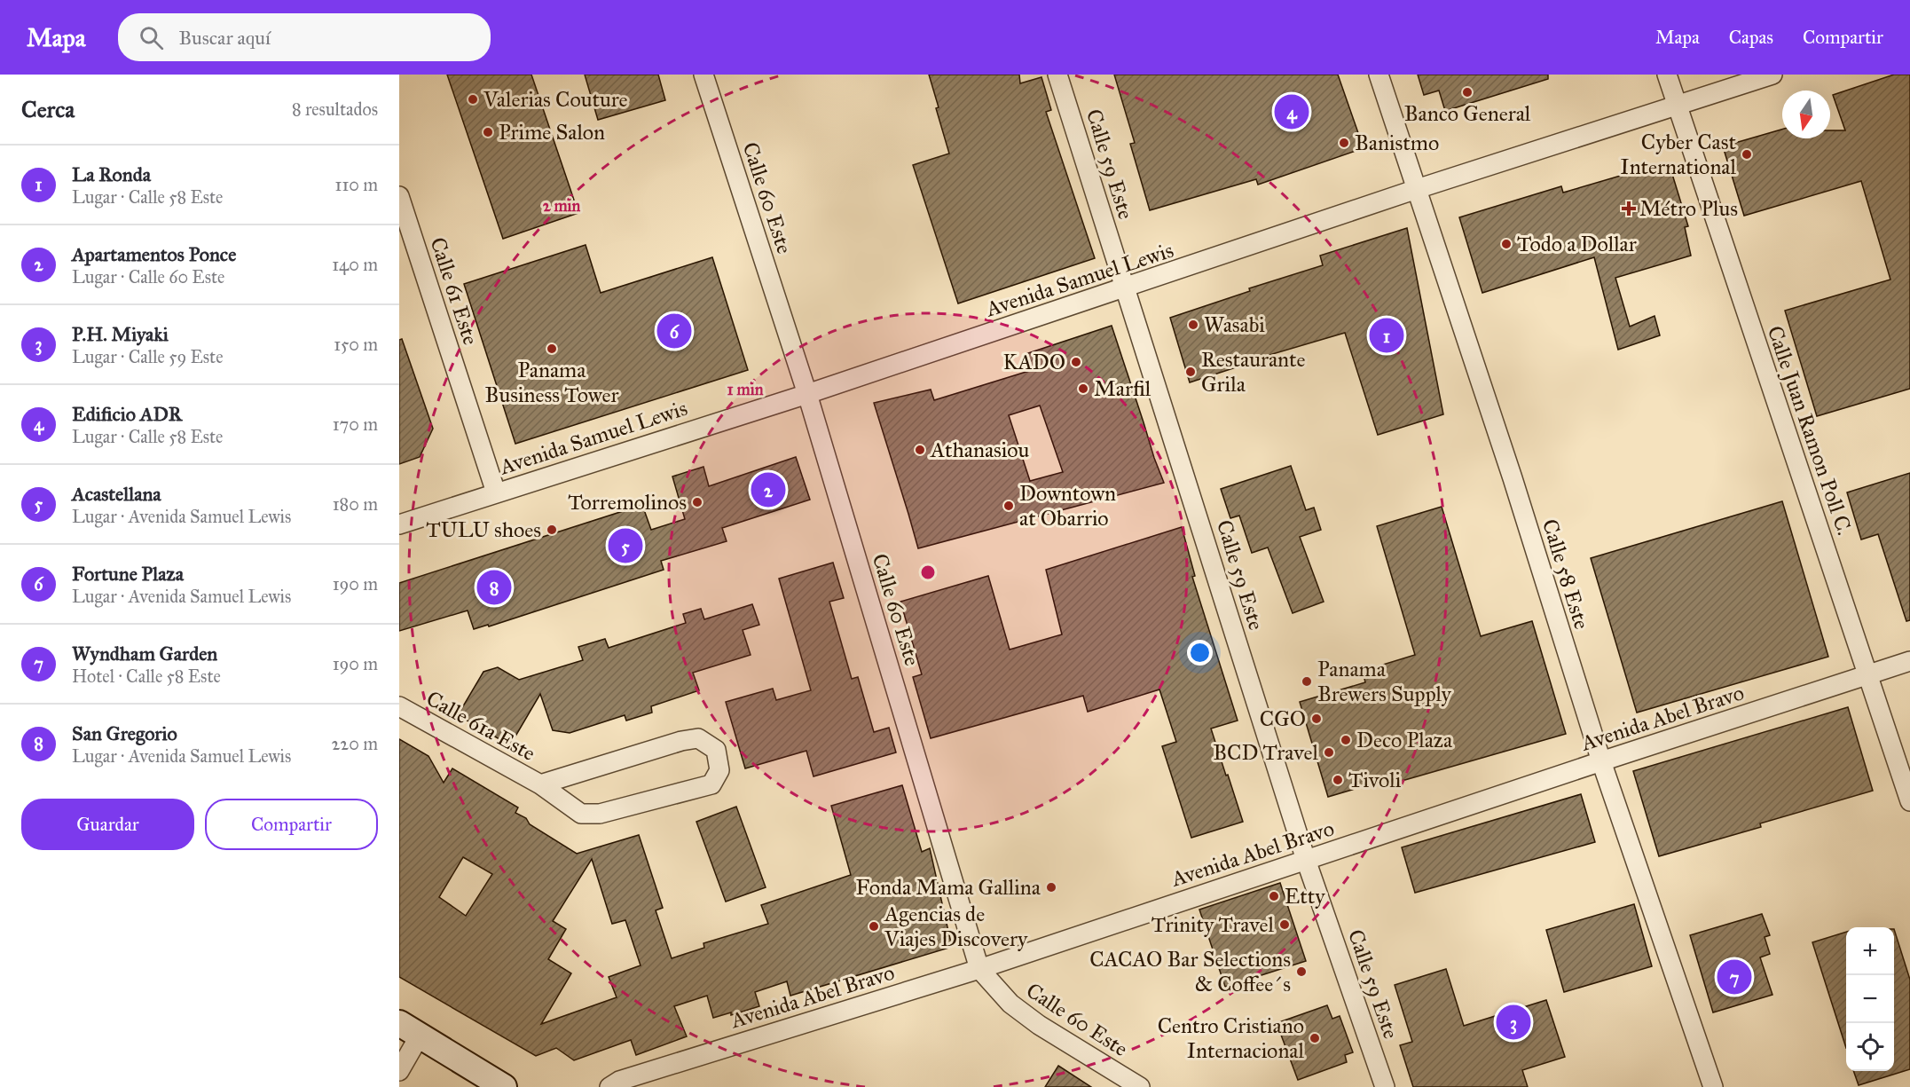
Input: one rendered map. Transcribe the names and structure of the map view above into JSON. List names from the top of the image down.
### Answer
{
  "streets": {
    "street": [
      "Calle 59 Este",
      "Calle 60 Este",
      "Avenida Samuel Lewis",
      "Calle 61 Este",
      "Calle Juan Ramon Poll C.",
      "Calle 58 Este",
      "Avenida Abel Bravo",
      "Calle 61a Este"
    ]
  },
  "crossings": [
    ["Calle 59 Este", "Avenida Samuel Lewis"],
    ["Calle 59 Este", "Avenida Abel Bravo"],
    ["Calle 60 Este", "Avenida Samuel Lewis"],
    ["Calle 60 Este", "Avenida Abel Bravo"],
    ["Avenida Samuel Lewis", "Calle 61 Este"],
    ["Avenida Samuel Lewis", "Calle Juan Ramon Poll C."],
    ["Avenida Samuel Lewis", "Calle 58 Este"],
    ["Calle Juan Ramon Poll C.", "Avenida Abel Bravo"],
    ["Calle 58 Este", "Avenida Abel Bravo"]
  ],
  "places": {
    "other": [
      "Banco General",
      "Valerias Couture",
      "Prime Salon",
      "Banistmo",
      "Cyber Cast International",
      "Todo a Dollar",
      "Wasabi",
      "Panama Business Tower",
      "KADO",
      "Restaurante Grila",
      "Marfil",
      "Athanasiou",
      "Torremolinos",
      "Downtown at Obarrio",
      "TULU shoes",
      "Panama Brewers Supply",
      "CGO",
      "Deco Plaza",
      "BCD Travel",
      "Tivoli",
      "Fonda Mama Gallina",
      "Etty",
      "Trinity Travel",
      "Agencias de Viajes Discovery",
      "CACAO Bar Selections & Coffee´s",
      "Centro Cristiano Internacional"
    ],
    "health": ["Métro Plus"]
  },
  "north": "bottom",
  "page": {
    "header": "Mapa",
    "search": "Buscar aquí",
    "nav": ["Mapa", "Capas", "Compartir"],
    "heading": ["Cerca", "8 resultados"],
    "pins": [
      "4",
      "6",
      "1",
      "2",
      "5",
      "8",
      "7",
      "3"
    ],
    "list": [
      {
        "mark": "1",
        "name": "La Ronda",
        "note": "Lugar · Calle 58 Este",
        "value": "110 m"
      },
      {
        "mark": "2",
        "name": "Apartamentos Ponce",
        "note": "Lugar · Calle 60 Este",
        "value": "140 m"
      },
      {
        "mark": "3",
        "name": "P.H. Miyaki",
        "note": "Lugar · Calle 59 Este",
        "value": "150 m"
      },
      {
        "mark": "4",
        "name": "Edificio ADR",
        "note": "Lugar · Calle 58 Este",
        "value": "170 m"
      },
      {
        "mark": "5",
        "name": "Acastellana",
        "note": "Lugar · Avenida Samuel Lewis",
        "value": "180 m"
      },
      {
        "mark": "6",
        "name": "Fortune Plaza",
        "note": "Lugar · Avenida Samuel Lewis",
        "value": "190 m"
      },
      {
        "mark": "7",
        "name": "Wyndham Garden",
        "note": "Hotel · Calle 58 Este",
        "value": "190 m"
      },
      {
        "mark": "8",
        "name": "San Gregorio",
        "note": "Lugar · Avenida Samuel Lewis",
        "value": "220 m"
      }
    ],
    "buttons": ["Guardar", "Compartir"],
    "map_buttons": ["+", "−"]
  },
  "rings": ["2 min", "1 min"]
}
